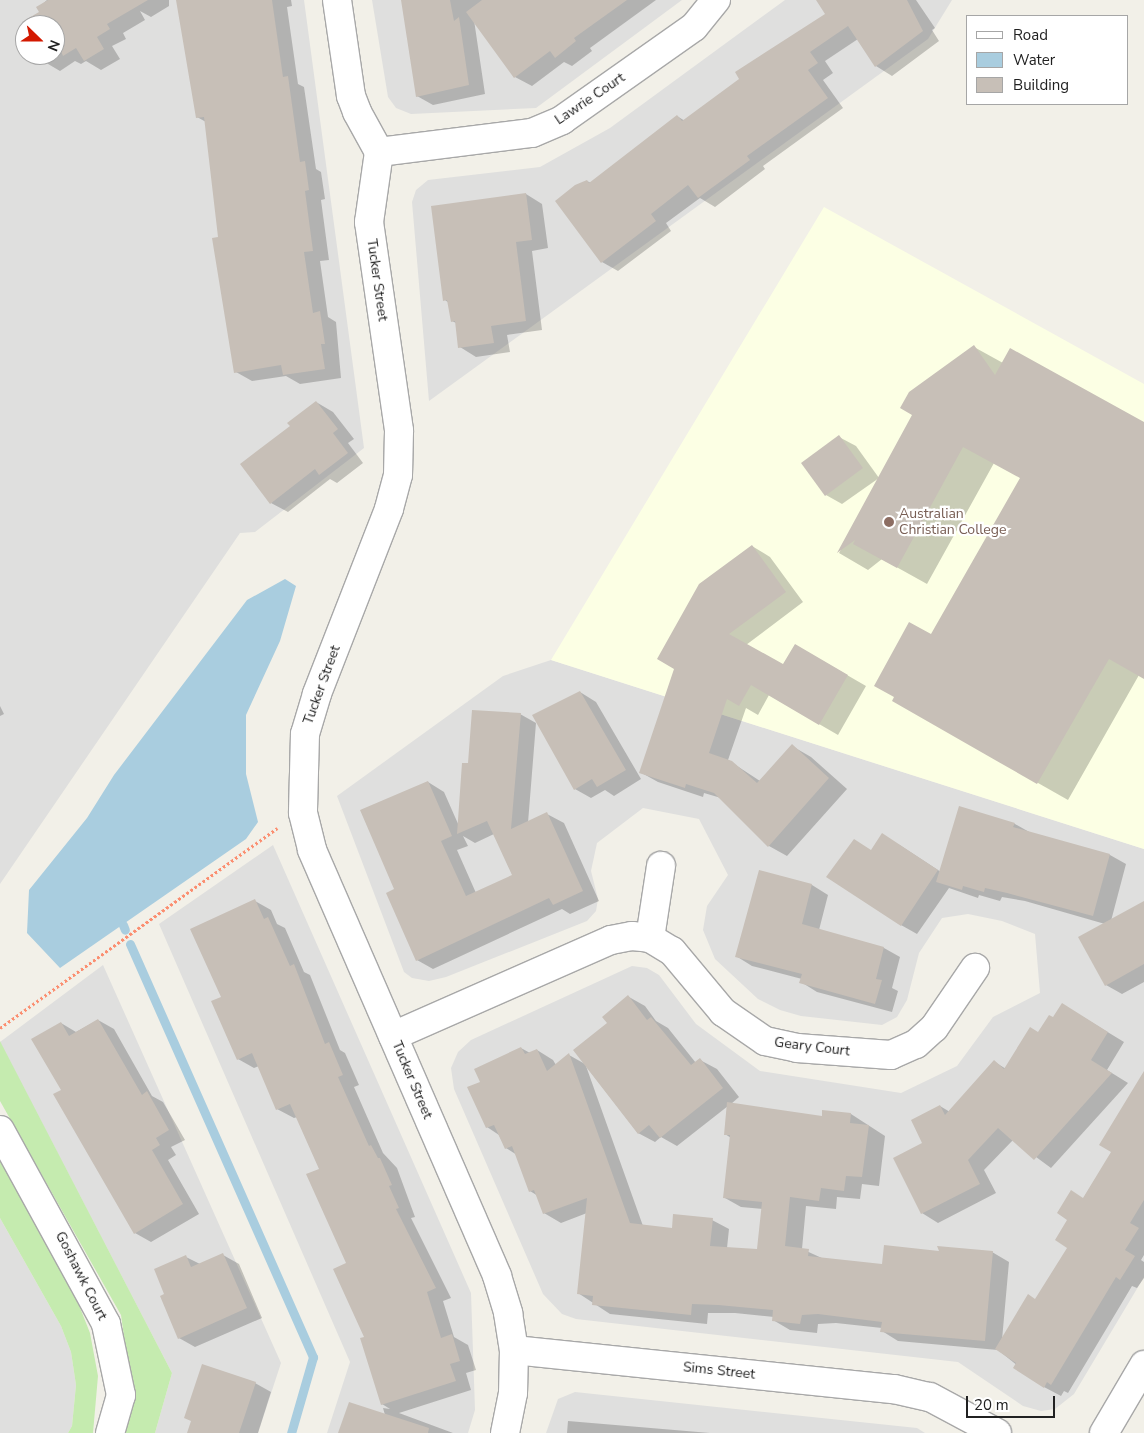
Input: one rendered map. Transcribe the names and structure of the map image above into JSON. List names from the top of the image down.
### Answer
{
  "streets": {
    "street": [
      "Lawrie Court",
      "Tucker Street",
      "Geary Court",
      "Goshawk Court",
      "Sims Street"
    ]
  },
  "crossings": [
    ["Lawrie Court", "Tucker Street"],
    ["Tucker Street", "Geary Court"],
    ["Tucker Street", "Sims Street"]
  ],
  "places": ["Australian Christian College"],
  "legend": ["Road", "Water", "Building"],
  "scale_bar": "20 m",
  "north": "right"
}
